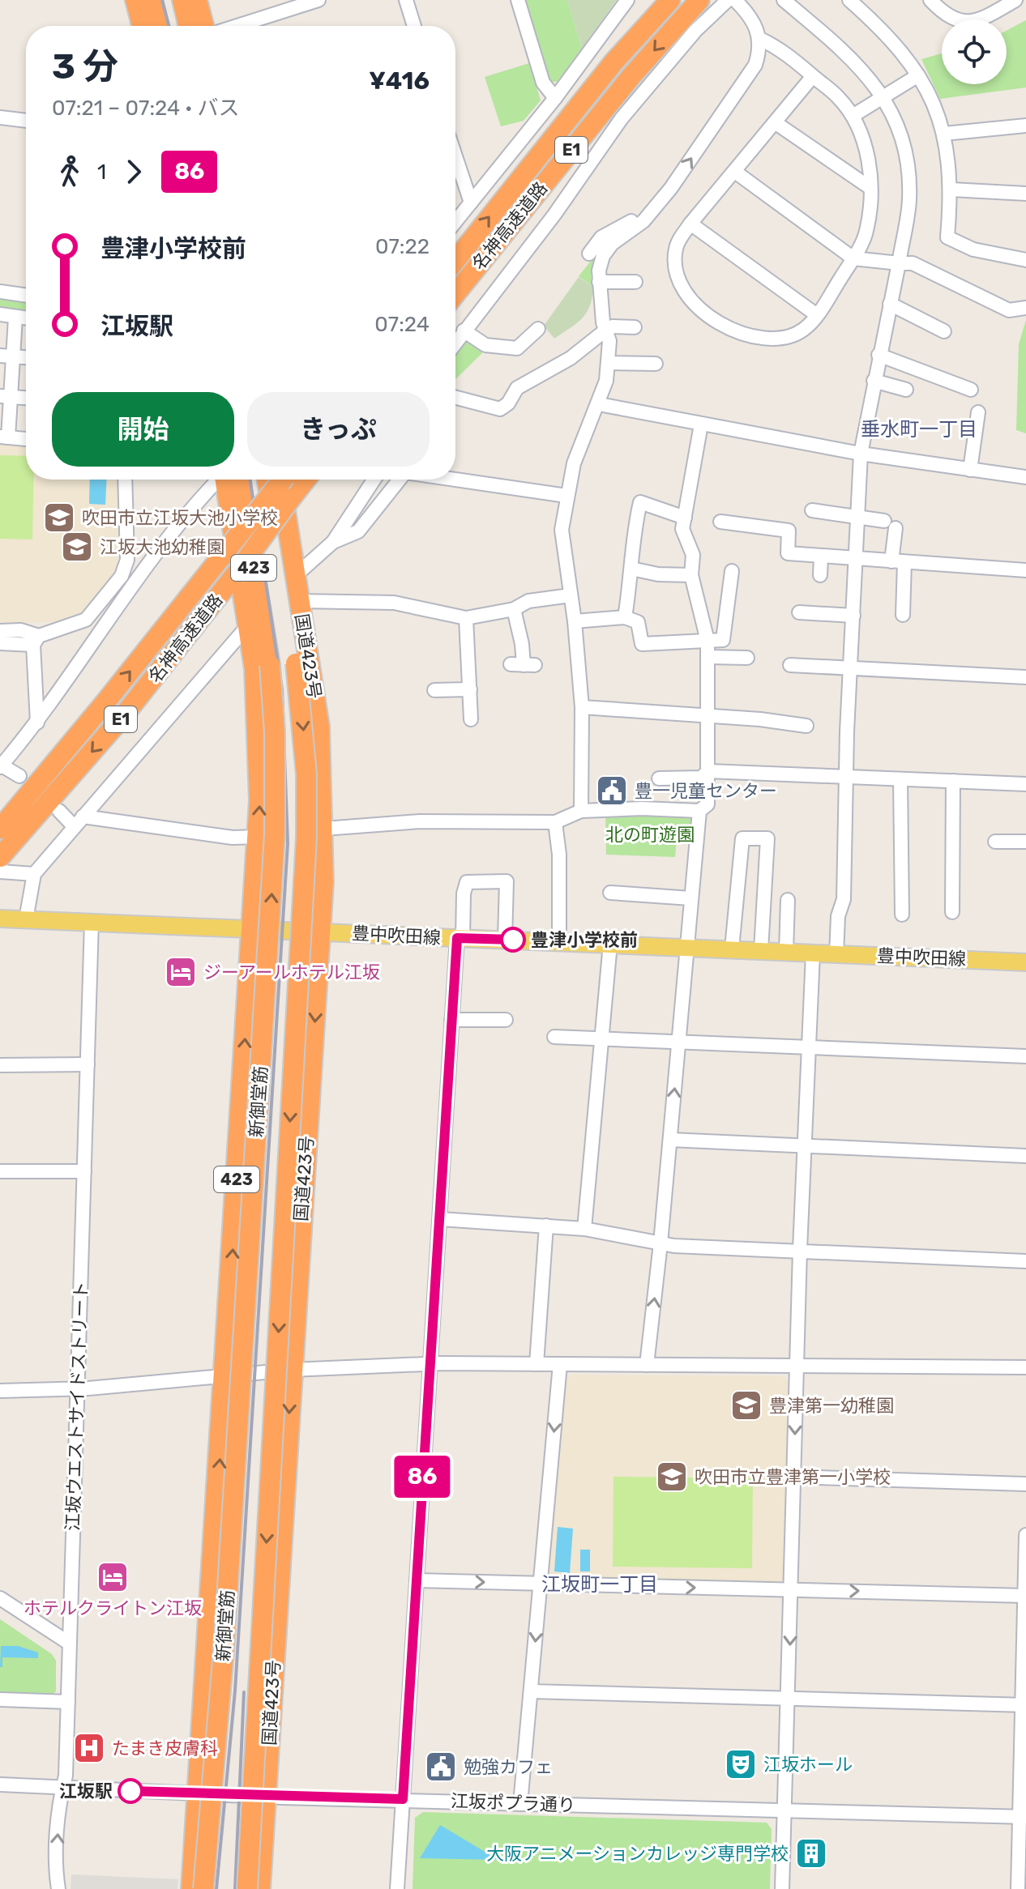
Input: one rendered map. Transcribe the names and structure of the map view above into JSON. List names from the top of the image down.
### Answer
{
  "streets": {
    "highway": [
      "E1",
      "名神高速道路",
      "423",
      "国道423号",
      "新御堂筋"
    ],
    "main road": ["豊中吹田線"],
    "street": ["江坂ウエストサイドストリート", "江坂ポプラ通り"]
  },
  "crossings": [
    ["423", "豊中吹田線"],
    ["423", "江坂ポプラ通り"],
    ["国道423号", "豊中吹田線"],
    ["国道423号", "江坂ポプラ通り"],
    ["豊中吹田線", "江坂ウエストサイドストリート"],
    ["江坂ウエストサイドストリート", "江坂ポプラ通り"]
  ],
  "districts": ["垂水町一丁目", "江坂町一丁目"],
  "parks": ["北の町遊園"],
  "places": {
    "school or university": [
      "吹田市立江坂大池小学校",
      "江坂大池幼稚園",
      "豊津第一幼稚園",
      "吹田市立豊津第一小学校"
    ],
    "public building": ["豊一児童センター", "勉強カフェ"],
    "other": ["豊津小学校前", "江坂駅"],
    "hotel": ["ジーアールホテル江坂", "ホテルクライトン江坂"],
    "hospital": ["たまき皮膚科"],
    "theatre": ["江坂ホール"],
    "building": ["大阪アニメーションカレッジ専門学校"]
  },
  "lines": ["bus line 86"],
  "page": {
    "on_map": "86",
    "heading": ["3 分", "07:21 – 07:24 · バス", "¥416"],
    "legs": ["1", "86"],
    "list": [
      {
        "name": "豊津小学校前",
        "value": "07:22"
      },
      {
        "name": "江坂駅",
        "value": "07:24"
      }
    ],
    "buttons": ["開始", "きっぷ"]
  }
}
